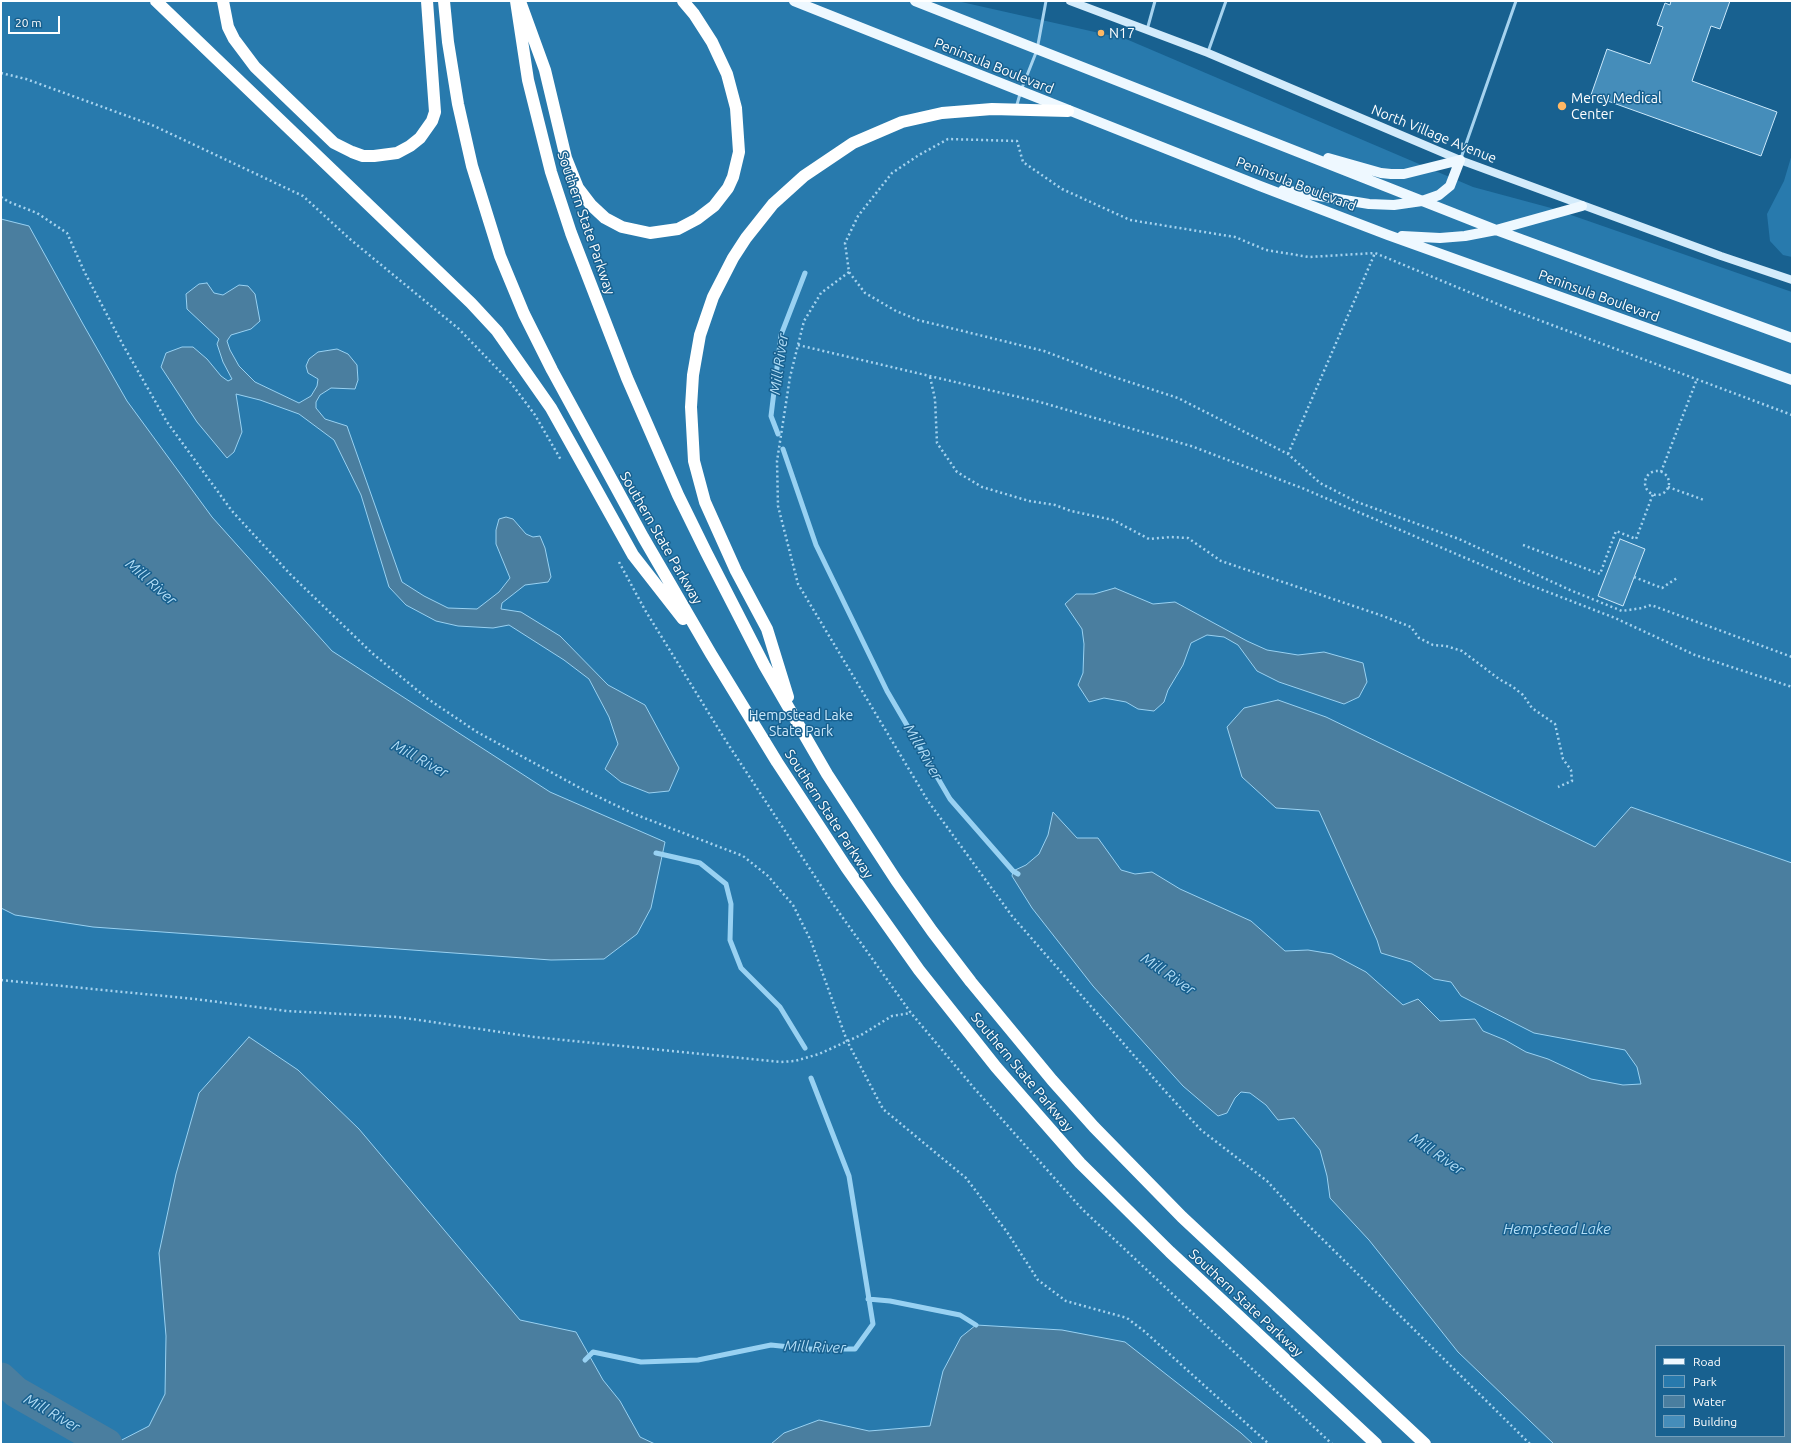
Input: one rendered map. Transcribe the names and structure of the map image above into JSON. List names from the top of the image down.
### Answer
{
  "streets": {
    "highway": ["Southern State Parkway"],
    "main road": ["Peninsula Boulevard"],
    "street": ["North Village Avenue"]
  },
  "water": ["Mill River", "Hempstead Lake"],
  "parks": ["Hempstead Lake State Park"],
  "places": ["N17", "Mercy Medical Center"],
  "legend": [
    "Road",
    "Park",
    "Water",
    "Building"
  ],
  "scale_bar": "20 m"
}
